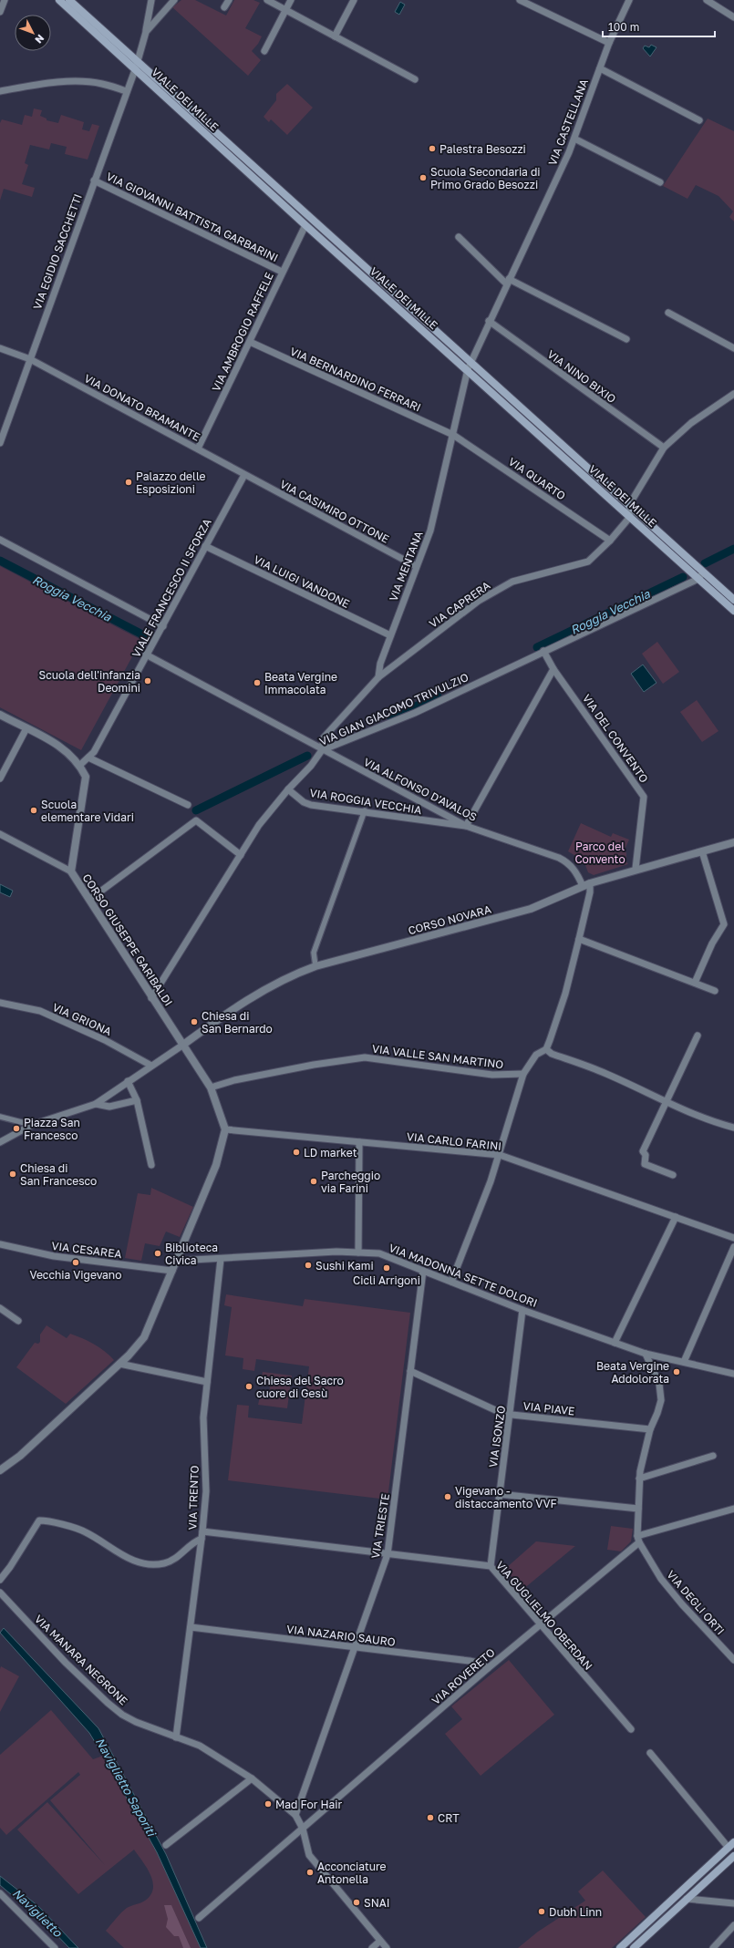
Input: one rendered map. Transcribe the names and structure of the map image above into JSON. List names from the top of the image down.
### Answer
{
  "streets": {
    "main road": ["VIALE DEI MILLE"],
    "street": [
      "VIA CASTELLANA",
      "VIA GIOVANNI BATTISTA GARBARINI",
      "VIA EGIDIO SACCHETTI",
      "VIA AMBROGIO RAFFELE",
      "VIA NINO BIXIO",
      "VIA BERNARDINO FERRARI",
      "VIA DONATO BRAMANTE",
      "VIA QUARTO",
      "VIA CASIMIRO OTTONE",
      "VIA MENTANA",
      "VIA LUIGI VANDONE",
      "VIALE FRANCESCO II SFORZA",
      "VIA CAPRERA",
      "VIA GIAN GIACOMO TRIVULZIO",
      "VIA DEL CONVENTO",
      "VIA ALFONSO D'AVALOS",
      "VIA ROGGIA VECCHIA",
      "CORSO NOVARA",
      "CORSO GIUSEPPE GARIBALDI",
      "VIA GRIONA",
      "VIA VALLE SAN MARTINO",
      "VIA CARLO FARINI",
      "VIA CESAREA",
      "VIA MADONNA SETTE DOLORI",
      "VIA PIAVE",
      "VIA ISONZO",
      "VIA TRENTO",
      "VIA TRIESTE",
      "VIA DEGLI ORTI",
      "VIA GUGLIELMO OBERDAN",
      "VIA NAZARIO SAURO",
      "VIA MANARA NEGRONE",
      "VIA ROVERETO"
    ]
  },
  "crossings": [
    ["VIALE DEI MILLE", "VIA CASTELLANA"],
    ["VIALE DEI MILLE", "VIA EGIDIO SACCHETTI"],
    ["VIALE DEI MILLE", "VIA AMBROGIO RAFFELE"],
    ["VIALE DEI MILLE", "VIA MENTANA"],
    ["VIALE DEI MILLE", "VIA CAPRERA"],
    ["VIALE DEI MILLE", "VIA GIAN GIACOMO TRIVULZIO"],
    ["VIA CASTELLANA", "VIA NINO BIXIO"],
    ["VIA CASTELLANA", "VIA MENTANA"],
    ["VIA GIOVANNI BATTISTA GARBARINI", "VIA EGIDIO SACCHETTI"],
    ["VIA GIOVANNI BATTISTA GARBARINI", "VIA AMBROGIO RAFFELE"],
    ["VIA EGIDIO SACCHETTI", "VIA DONATO BRAMANTE"],
    ["VIA AMBROGIO RAFFELE", "VIA BERNARDINO FERRARI"],
    ["VIA AMBROGIO RAFFELE", "VIA DONATO BRAMANTE"],
    ["VIA BERNARDINO FERRARI", "VIA QUARTO"],
    ["VIA BERNARDINO FERRARI", "VIA MENTANA"],
    ["VIA DONATO BRAMANTE", "VIA CASIMIRO OTTONE"],
    ["VIA DONATO BRAMANTE", "VIALE FRANCESCO II SFORZA"],
    ["VIA QUARTO", "VIA MENTANA"],
    ["VIA QUARTO", "VIA CAPRERA"],
    ["VIA CASIMIRO OTTONE", "VIA MENTANA"],
    ["VIA CASIMIRO OTTONE", "VIALE FRANCESCO II SFORZA"],
    ["VIA MENTANA", "VIA LUIGI VANDONE"],
    ["VIA MENTANA", "VIA CAPRERA"],
    ["VIA LUIGI VANDONE", "VIALE FRANCESCO II SFORZA"],
    ["VIALE FRANCESCO II SFORZA", "VIA ALFONSO D'AVALOS"],
    ["VIALE FRANCESCO II SFORZA", "CORSO GIUSEPPE GARIBALDI"],
    ["VIA GIAN GIACOMO TRIVULZIO", "VIA DEL CONVENTO"],
    ["VIA GIAN GIACOMO TRIVULZIO", "VIA ALFONSO D'AVALOS"],
    ["VIA GIAN GIACOMO TRIVULZIO", "VIA ROGGIA VECCHIA"],
    ["VIA GIAN GIACOMO TRIVULZIO", "CORSO GIUSEPPE GARIBALDI"],
    ["VIA DEL CONVENTO", "CORSO NOVARA"],
    ["VIA ALFONSO D'AVALOS", "VIA ROGGIA VECCHIA"],
    ["VIA ALFONSO D'AVALOS", "CORSO NOVARA"],
    ["CORSO NOVARA", "CORSO GIUSEPPE GARIBALDI"],
    ["CORSO GIUSEPPE GARIBALDI", "VIA VALLE SAN MARTINO"],
    ["CORSO GIUSEPPE GARIBALDI", "VIA CARLO FARINI"],
    ["VIA MADONNA SETTE DOLORI", "VIA ISONZO"],
    ["VIA MADONNA SETTE DOLORI", "VIA TRENTO"],
    ["VIA MADONNA SETTE DOLORI", "VIA TRIESTE"],
    ["VIA PIAVE", "VIA ISONZO"],
    ["VIA PIAVE", "VIA TRIESTE"],
    ["VIA ISONZO", "VIA GUGLIELMO OBERDAN"],
    ["VIA TRENTO", "VIA GUGLIELMO OBERDAN"],
    ["VIA TRENTO", "VIA NAZARIO SAURO"],
    ["VIA TRENTO", "VIA MANARA NEGRONE"],
    ["VIA TRIESTE", "VIA GUGLIELMO OBERDAN"],
    ["VIA TRIESTE", "VIA NAZARIO SAURO"],
    ["VIA TRIESTE", "VIA MANARA NEGRONE"],
    ["VIA DEGLI ORTI", "VIA ROVERETO"],
    ["VIA GUGLIELMO OBERDAN", "VIA ROVERETO"],
    ["VIA NAZARIO SAURO", "VIA ROVERETO"],
    ["VIA MANARA NEGRONE", "VIA ROVERETO"]
  ],
  "water": ["Roggia Vecchia", "Naviglietto Saporiti", "Naviglietto"],
  "parks": ["Parco del Convento"],
  "places": [
    "Palestra Besozzi",
    "Scuola Secondaria di Primo Grado Besozzi",
    "Palazzo delle Esposizioni",
    "Scuola dell'infanzia Deomini",
    "Beata Vergine Immacolata",
    "Scuola elementare Vidari",
    "Chiesa di San Bernardo",
    "Piazza San Francesco",
    "LD market",
    "Chiesa di San Francesco",
    "Parcheggio via Farini",
    "Biblioteca Civica",
    "Vecchia Vigevano",
    "Sushi Kami",
    "Cicli Arrigoni",
    "Beata Vergine Addolorata",
    "Chiesa del Sacro cuore di Gesù",
    "Vigevano - distaccamento VVF",
    "Mad For Hair",
    "CRT",
    "Acconciature Antonella",
    "SNAI",
    "Dubh Linn"
  ],
  "scale_bar": "100 m",
  "north": "bottom right"
}
